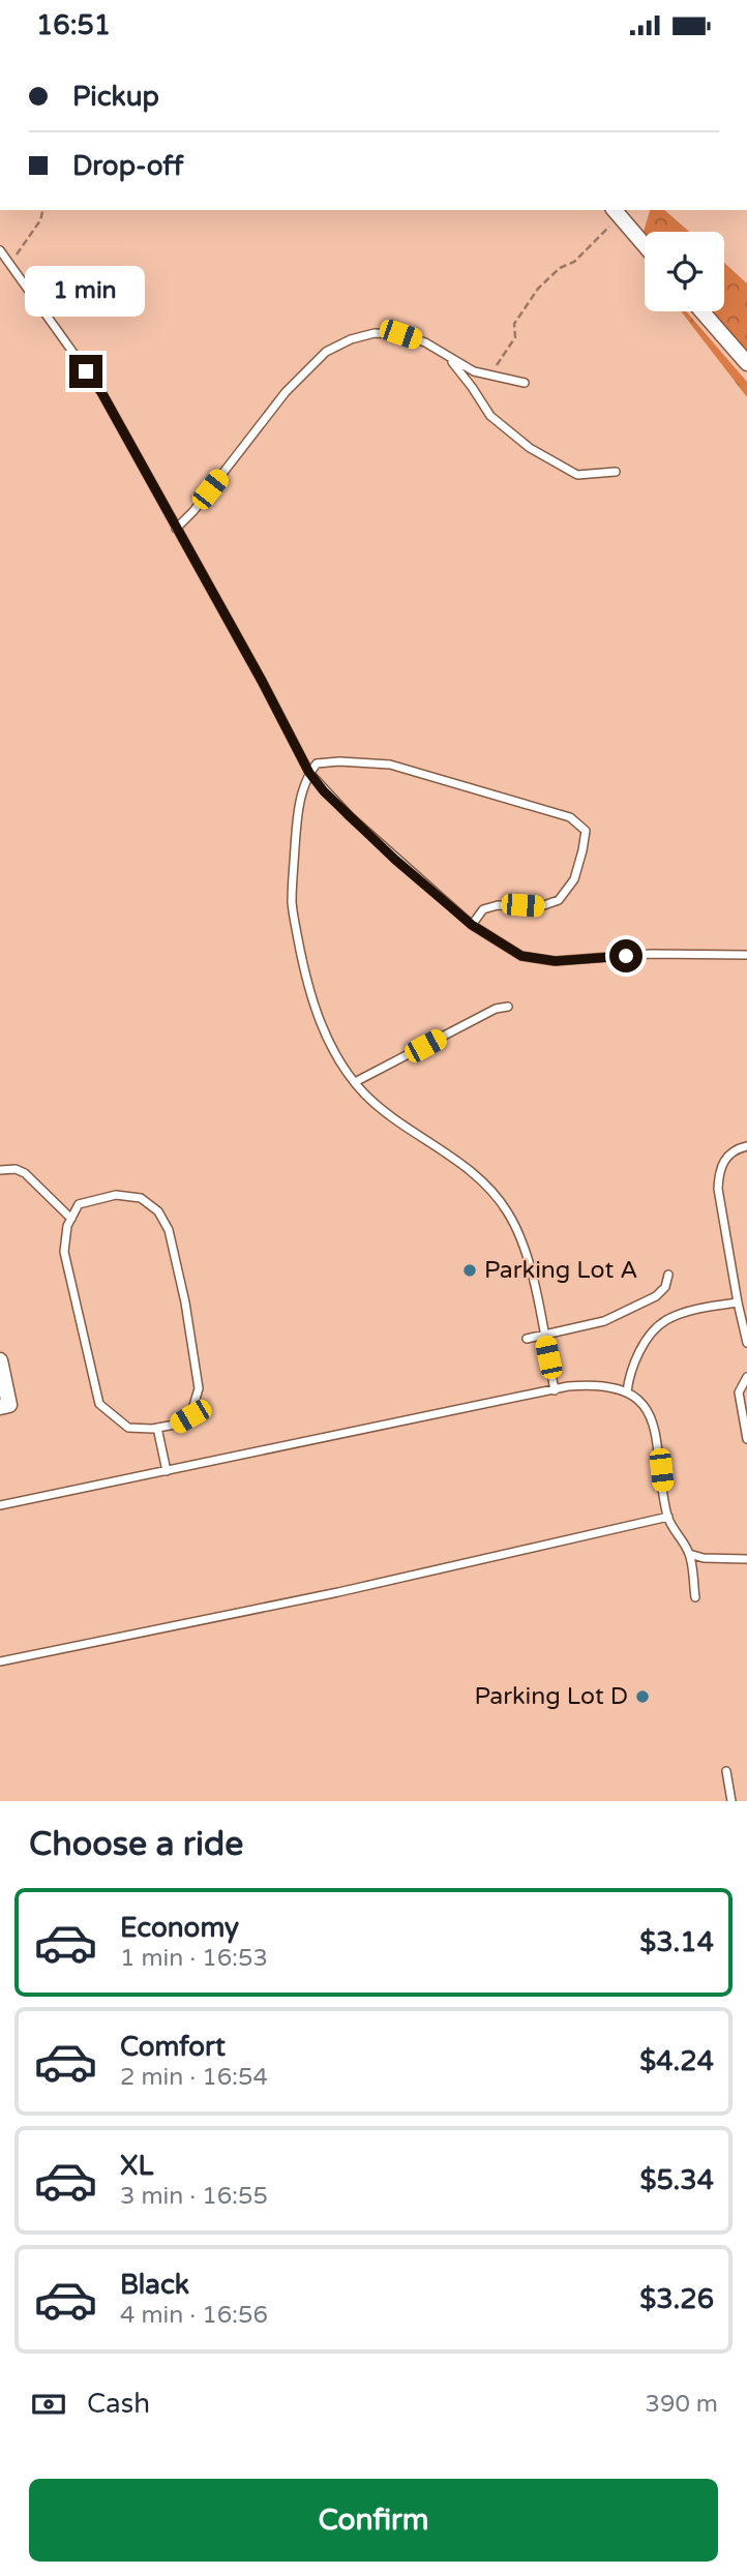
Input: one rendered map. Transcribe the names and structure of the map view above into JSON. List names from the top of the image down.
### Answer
{
  "places": ["Parking Lot A", "Parking Lot D"],
  "page": {
    "status": "16:51",
    "banner": ["Pickup", "Drop-off"],
    "bubble": "1 min",
    "heading": "Choose a ride",
    "list": [
      {
        "name": "Economy",
        "note": "1 min · 16:53",
        "value": "$3.14"
      },
      {
        "name": "Comfort",
        "note": "2 min · 16:54",
        "value": "$4.24"
      },
      {
        "name": "XL",
        "note": "3 min · 16:55",
        "value": "$5.34"
      },
      {
        "name": "Black",
        "note": "4 min · 16:56",
        "value": "$3.26"
      }
    ],
    "pay": ["Cash", "390 m"],
    "buttons": "Confirm"
  }
}
